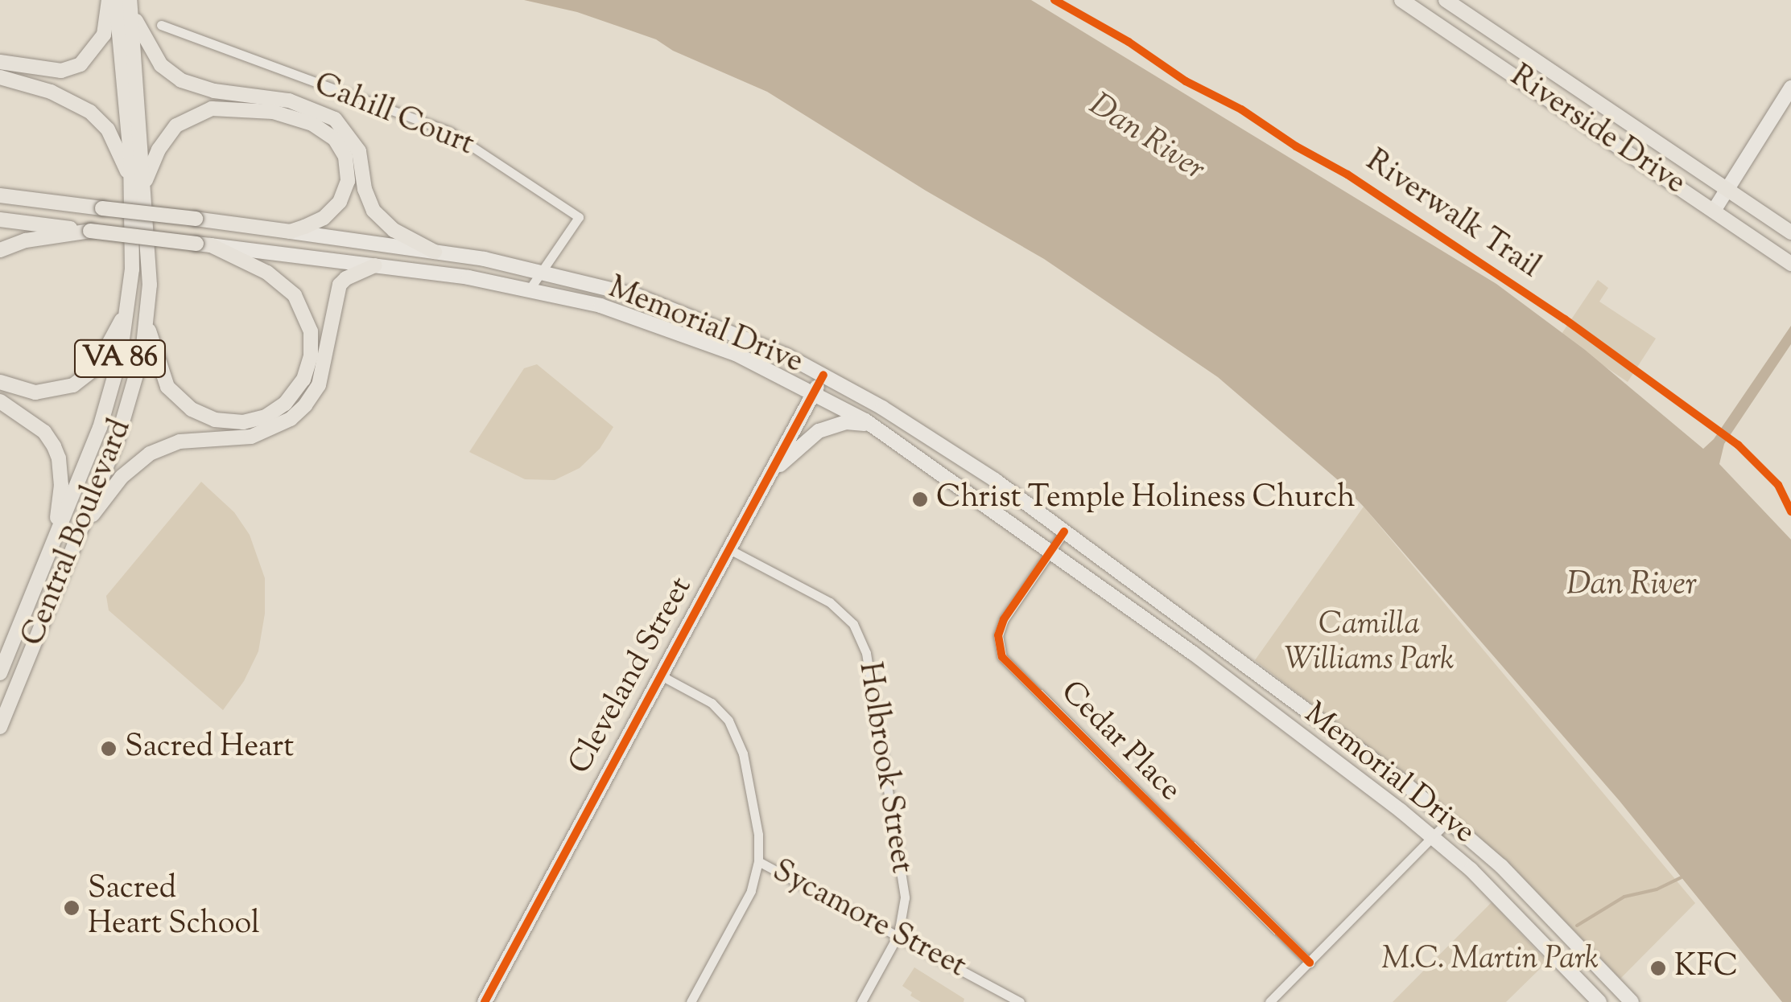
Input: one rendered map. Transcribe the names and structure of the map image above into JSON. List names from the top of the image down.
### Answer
{
  "streets": {
    "main road": [
      "Riverside Drive",
      "Memorial Drive",
      "VA 86",
      "Central Boulevard",
      "Cleveland Street"
    ],
    "street": [
      "Cahill Court",
      "Cedar Place",
      "Holbrook Street",
      "Sycamore Street"
    ],
    "cycle path": ["Riverwalk Trail"]
  },
  "crossings": [
    ["Cahill Court", "Memorial Drive"],
    ["Memorial Drive", "Cleveland Street"],
    ["Memorial Drive", "Cedar Place"],
    ["Cleveland Street", "Holbrook Street"],
    ["Holbrook Street", "Sycamore Street"]
  ],
  "water": ["Dan River"],
  "parks": ["Camilla Williams Park", "M.C. Martin Park"],
  "places": [
    "Christ Temple Holiness Church",
    "Sacred Heart",
    "Sacred Heart School",
    "KFC"
  ]
}
